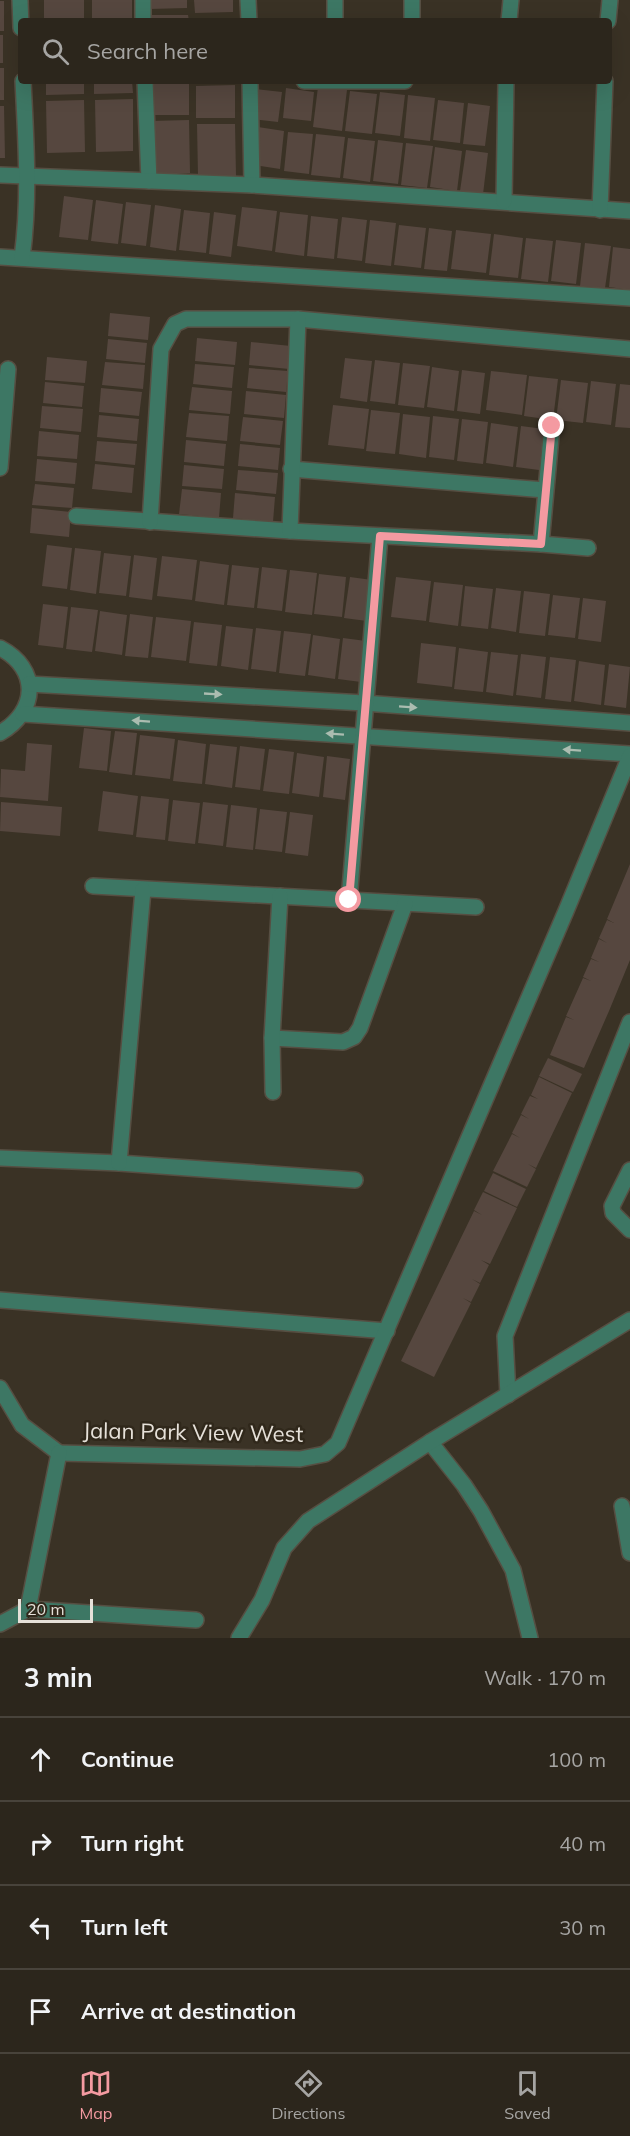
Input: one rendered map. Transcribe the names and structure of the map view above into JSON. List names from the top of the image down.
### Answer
{
  "streets": {
    "street": ["Jalan Park View West"]
  },
  "scale_bar": "20 m",
  "page": {
    "search": "Search here",
    "scale": "20 m",
    "heading": ["3 min", "Walk · 170 m"],
    "list": [
      ["Continue", "100 m"],
      ["Turn right", "40 m"],
      ["Turn left", "30 m"],
      "Arrive at destination"
    ],
    "nav": ["Map", "Directions", "Saved"]
  }
}
